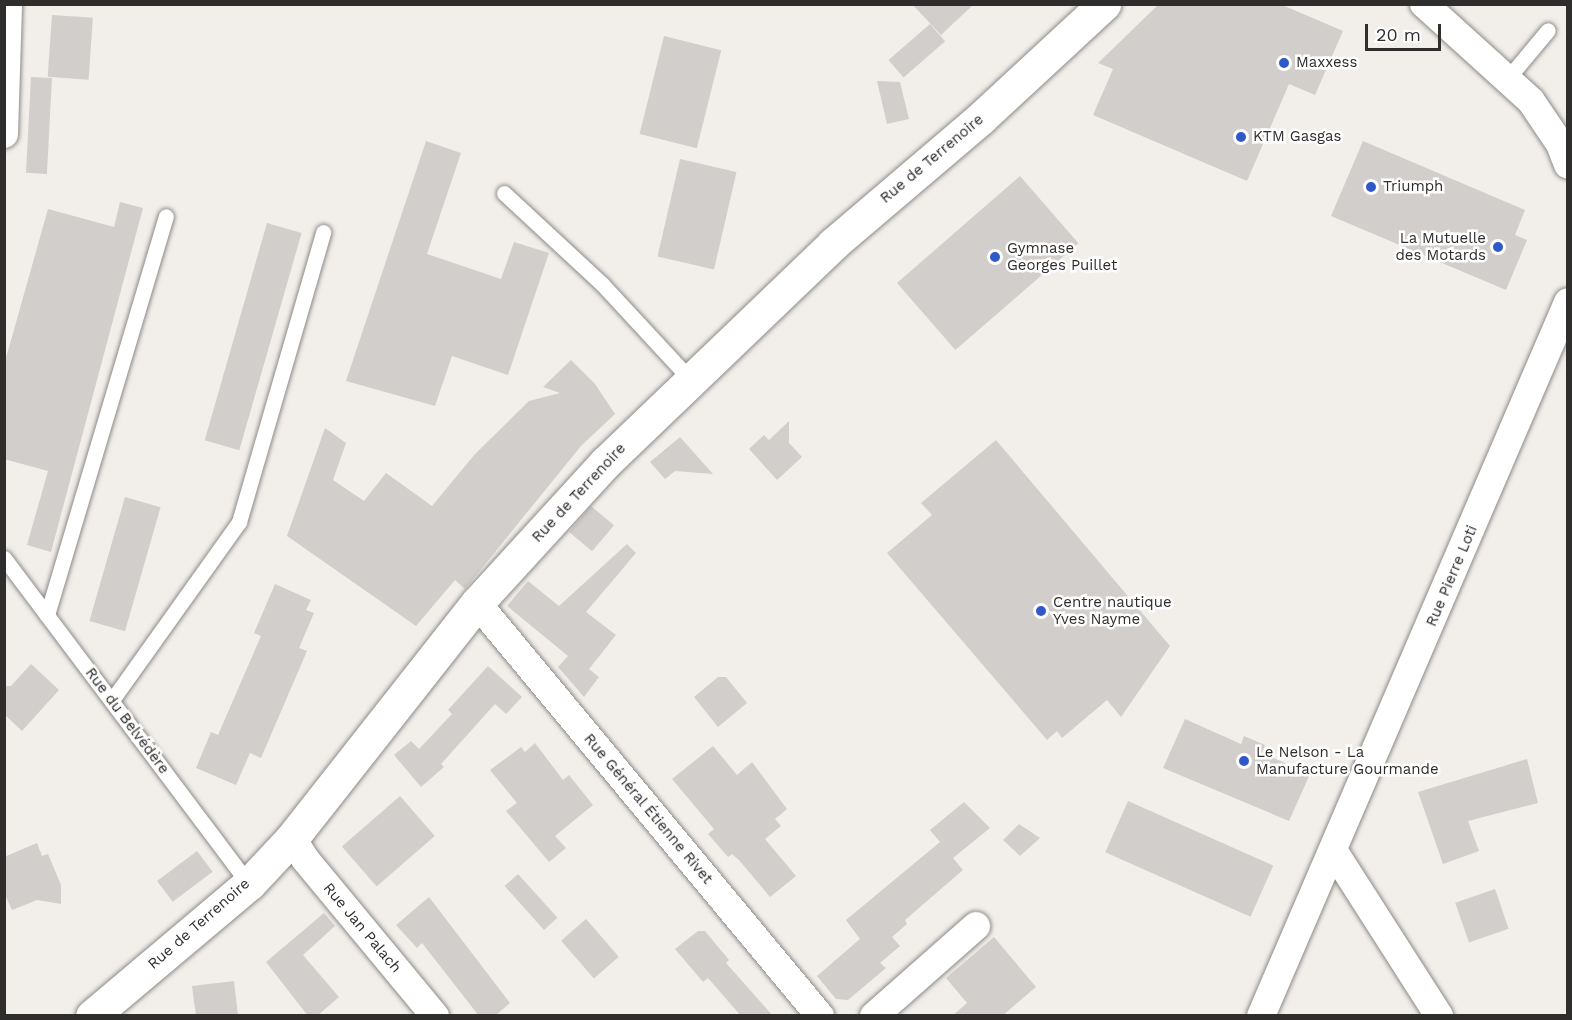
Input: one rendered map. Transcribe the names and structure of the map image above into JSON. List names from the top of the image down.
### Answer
{
  "streets": {
    "street": [
      "Rue de Terrenoire",
      "Rue Pierre Loti",
      "Rue Général Étienne Rivet",
      "Rue Jan Palach"
    ],
    "lane": ["Rue du Belvédère"]
  },
  "crossings": [
    ["Rue de Terrenoire", "Rue du Belvédère"],
    ["Rue de Terrenoire", "Rue Général Étienne Rivet"],
    ["Rue de Terrenoire", "Rue Jan Palach"]
  ],
  "places": [
    "Maxxess",
    "KTM Gasgas",
    "Triumph",
    "La Mutuelle des Motards",
    "Gymnase Georges Puillet",
    "Centre nautique Yves Nayme",
    "Le Nelson - La Manufacture Gourmande"
  ],
  "scale_bar": "20 m"
}
